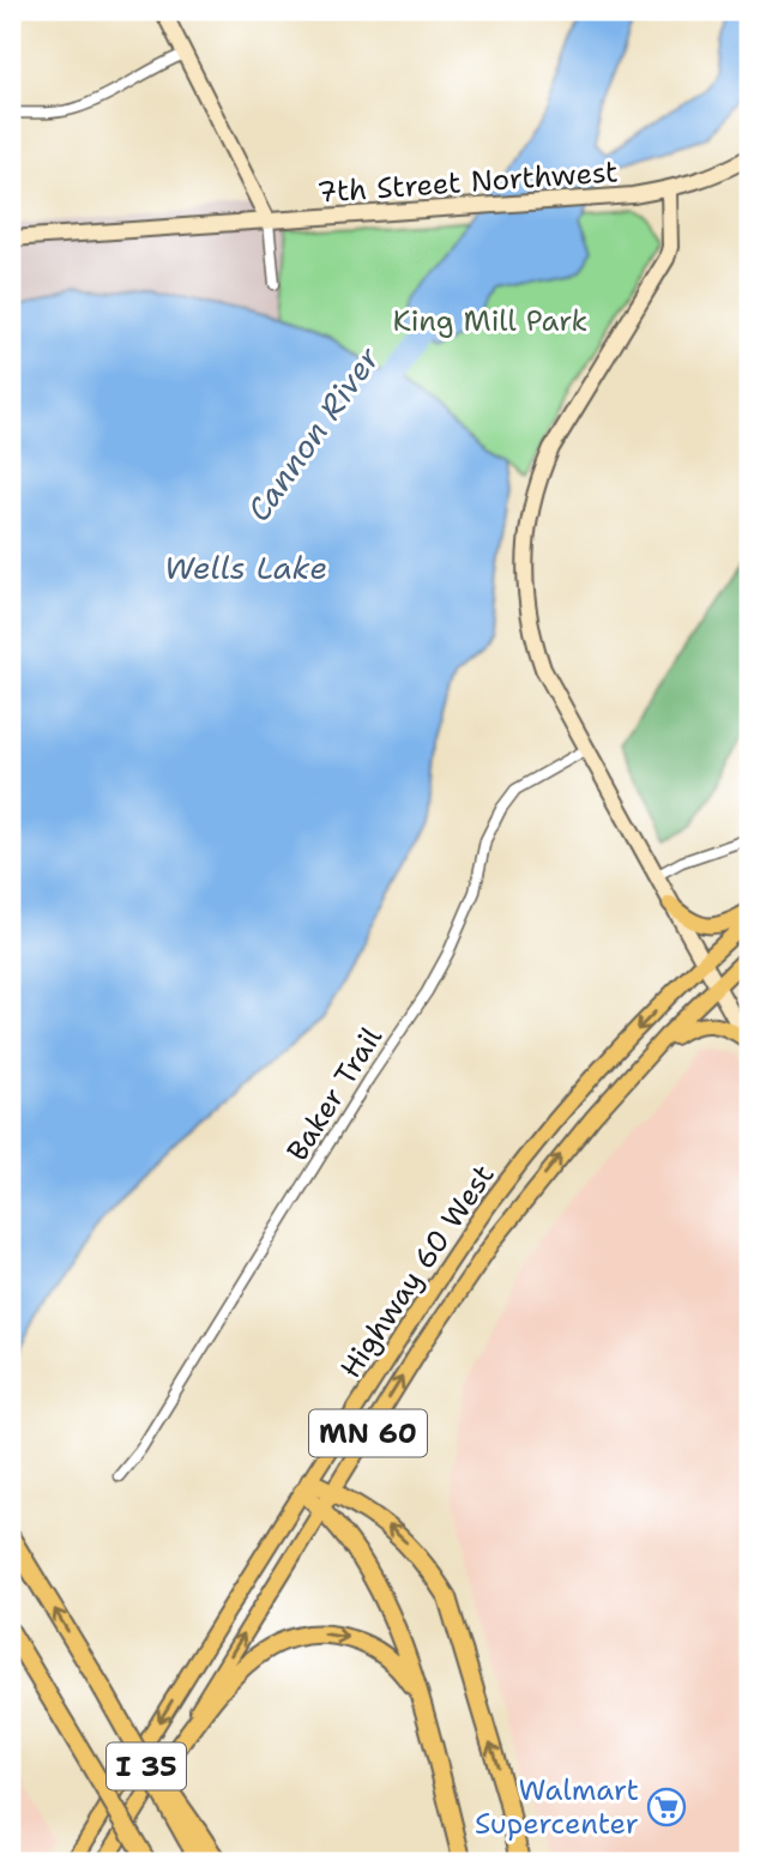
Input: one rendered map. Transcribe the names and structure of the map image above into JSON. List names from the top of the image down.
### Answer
{
  "streets": {
    "highway": ["I 35"],
    "main road": ["Highway 60 West", "MN 60"],
    "street": ["7th Street Northwest", "Baker Trail"]
  },
  "water": ["Cannon River", "Wells Lake"],
  "parks": ["King Mill Park"],
  "places": {
    "supermarket": ["Walmart Supercenter"]
  }
}
